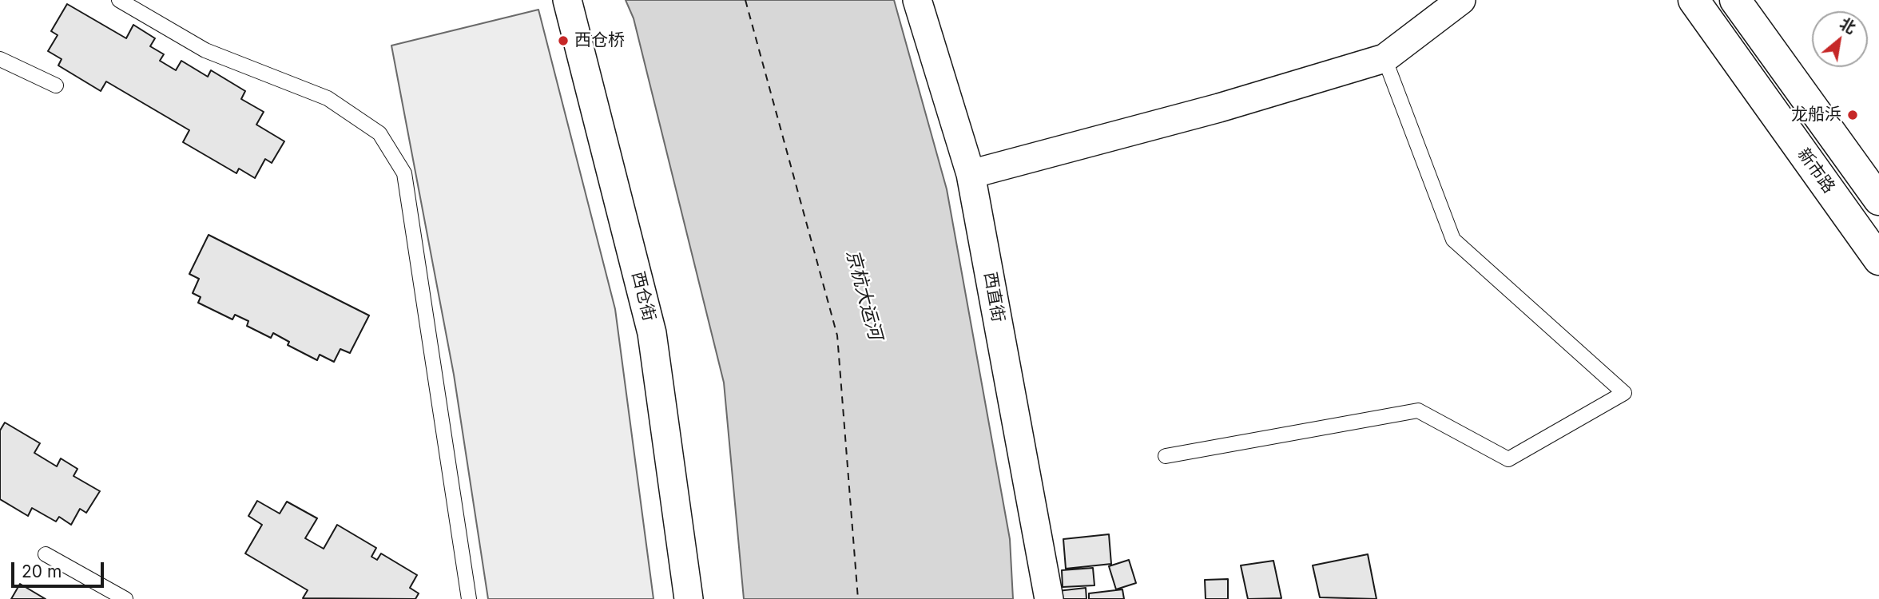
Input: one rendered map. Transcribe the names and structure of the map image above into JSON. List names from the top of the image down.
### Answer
{
  "streets": {
    "street": ["新市路", "西仓街", "西直街"]
  },
  "water": ["京杭大运河"],
  "places": ["西仓桥", "龙船浜"],
  "scale_bar": "20 m",
  "north": "top right"
}
